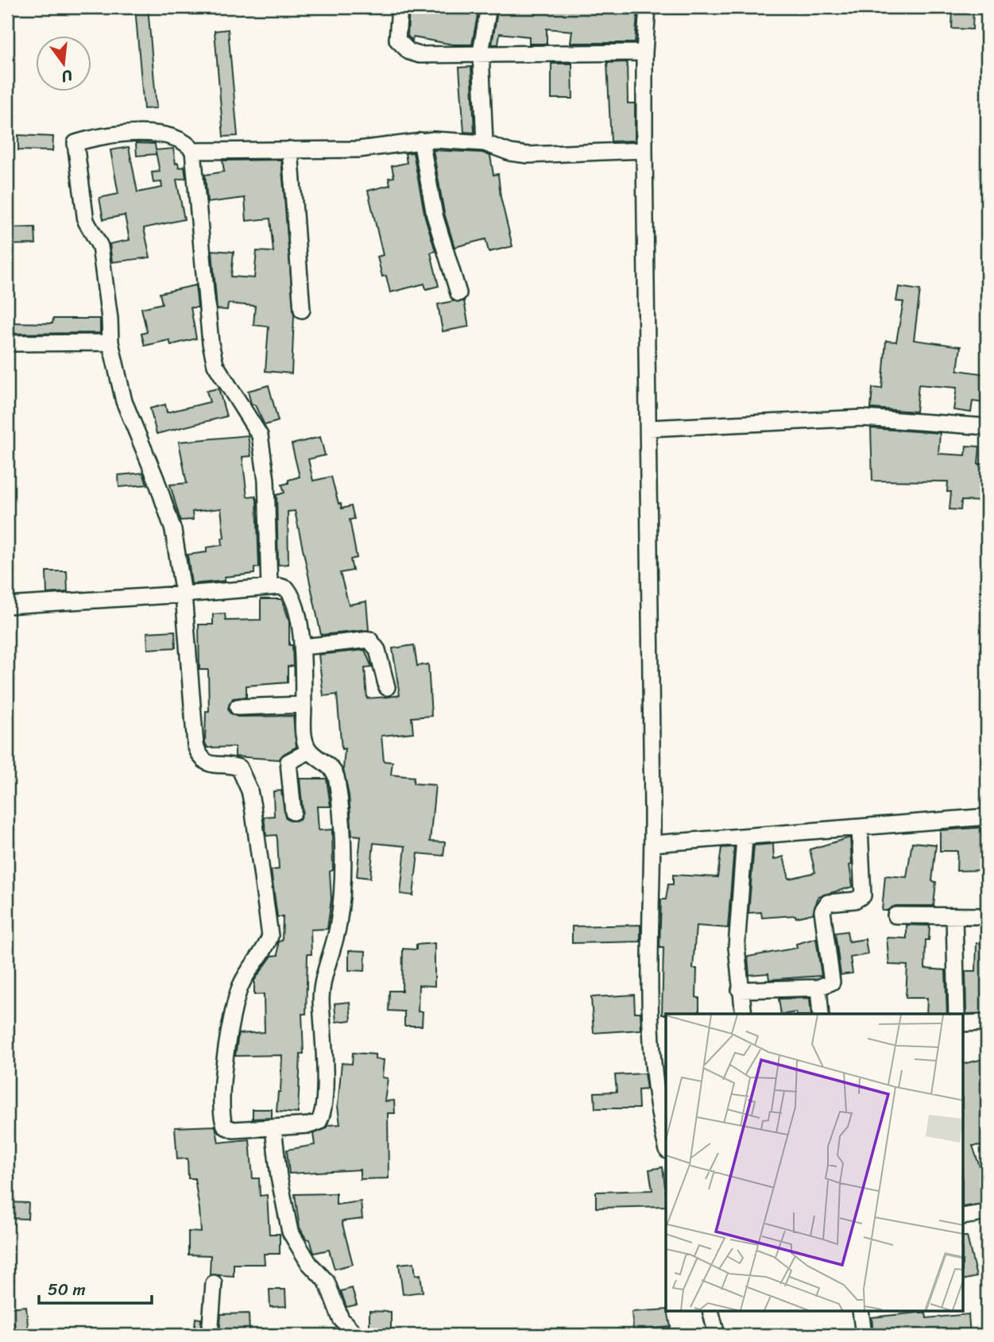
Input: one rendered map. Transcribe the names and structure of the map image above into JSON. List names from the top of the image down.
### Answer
{
  "scale_bar": "50 m",
  "north": "bottom"
}
